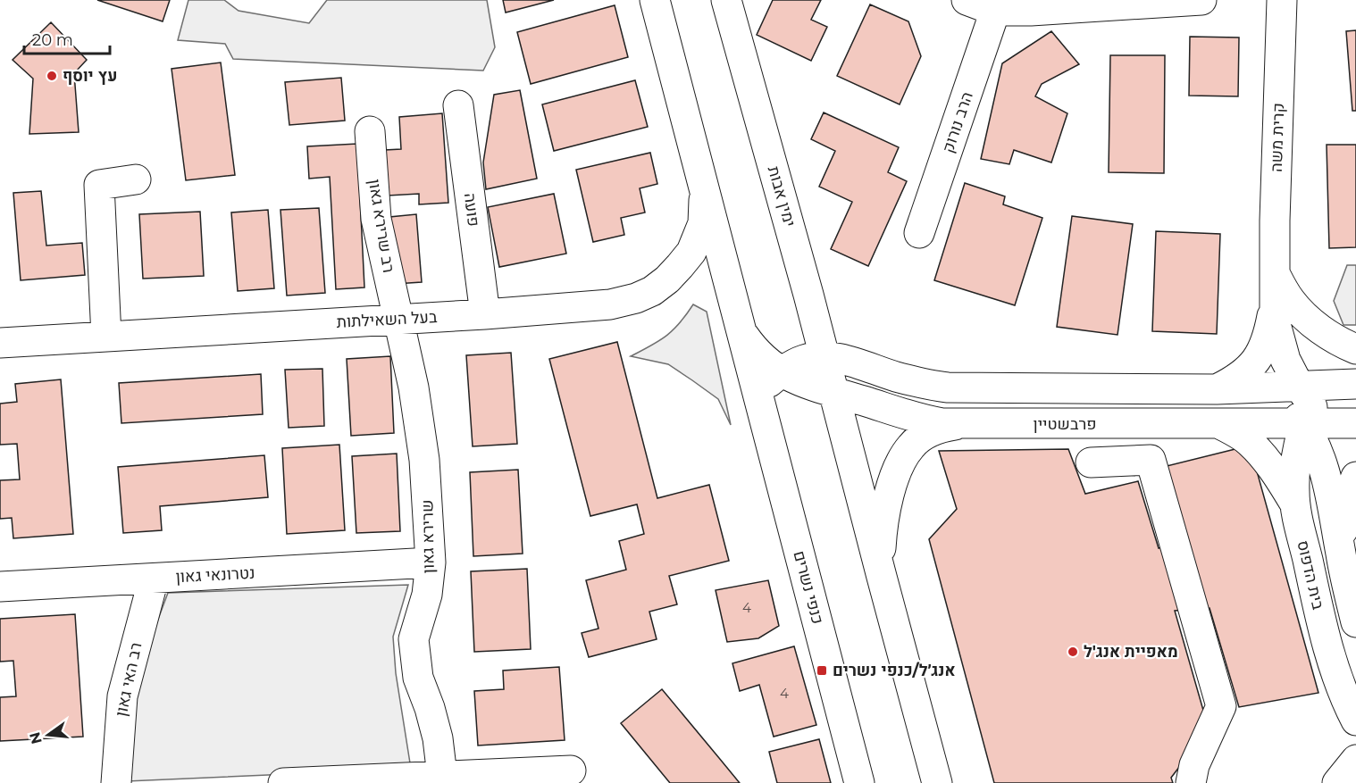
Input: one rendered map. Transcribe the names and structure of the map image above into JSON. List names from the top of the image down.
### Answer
{
  "streets": {
    "street": [
      "הרב נורוק",
      "קרית משה",
      "ימין אבות",
      "פועה",
      "רב שרירא גאון",
      "בעל השאילתות",
      "פרבשטיין",
      "שרירא גאון",
      "נטרונאי גאון",
      "בית הדפוס",
      "כנפי נשרים",
      "רב האי גאון"
    ]
  },
  "crossings": [
    ["קרית משה", "פרבשטיין"],
    ["קרית משה", "בית הדפוס"],
    ["ימין אבות", "פרבשטיין"],
    ["פועה", "בעל השאילתות"],
    ["רב שרירא גאון", "בעל השאילתות"],
    ["רב שרירא גאון", "שרירא גאון"],
    ["בעל השאילתות", "שרירא גאון"],
    ["פרבשטיין", "בית הדפוס"],
    ["שרירא גאון", "נטרונאי גאון"],
    ["נטרונאי גאון", "רב האי גאון"]
  ],
  "places": {
    "other": ["עץ יוסף", "מאפיית אנג'ל"],
    "transit": ["אנג׳ל/כנפי נשרים"]
  },
  "house_numbers": ["4", "4"],
  "scale_bar": "20 m",
  "north": "left"
}
